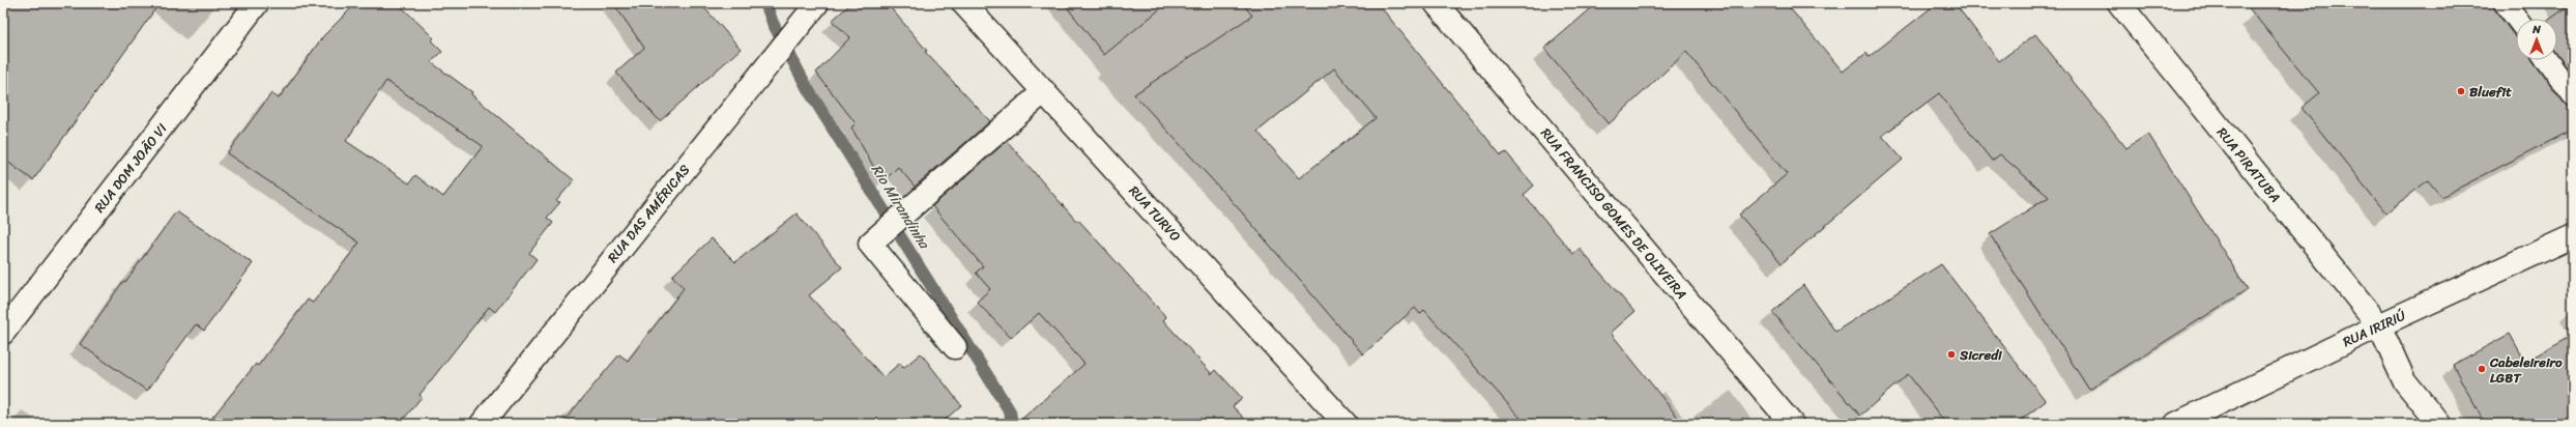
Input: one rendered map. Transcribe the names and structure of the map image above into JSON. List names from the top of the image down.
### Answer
{
  "streets": {
    "street": [
      "RUA PIRATUBA",
      "RUA DOM JOÃO VI",
      "RUA DAS AMÉRICAS",
      "RUA TURVO",
      "RUA FRANCISO GOMES DE OLIVEIRA",
      "RUA IRIRIÚ"
    ]
  },
  "crossings": [
    ["RUA PIRATUBA", "RUA IRIRIÚ"]
  ],
  "water": ["Rio Mirandinha"],
  "places": ["Bluefit", "Sicredi", "Cabeleireiro LGBT"],
  "north": "top"
}
